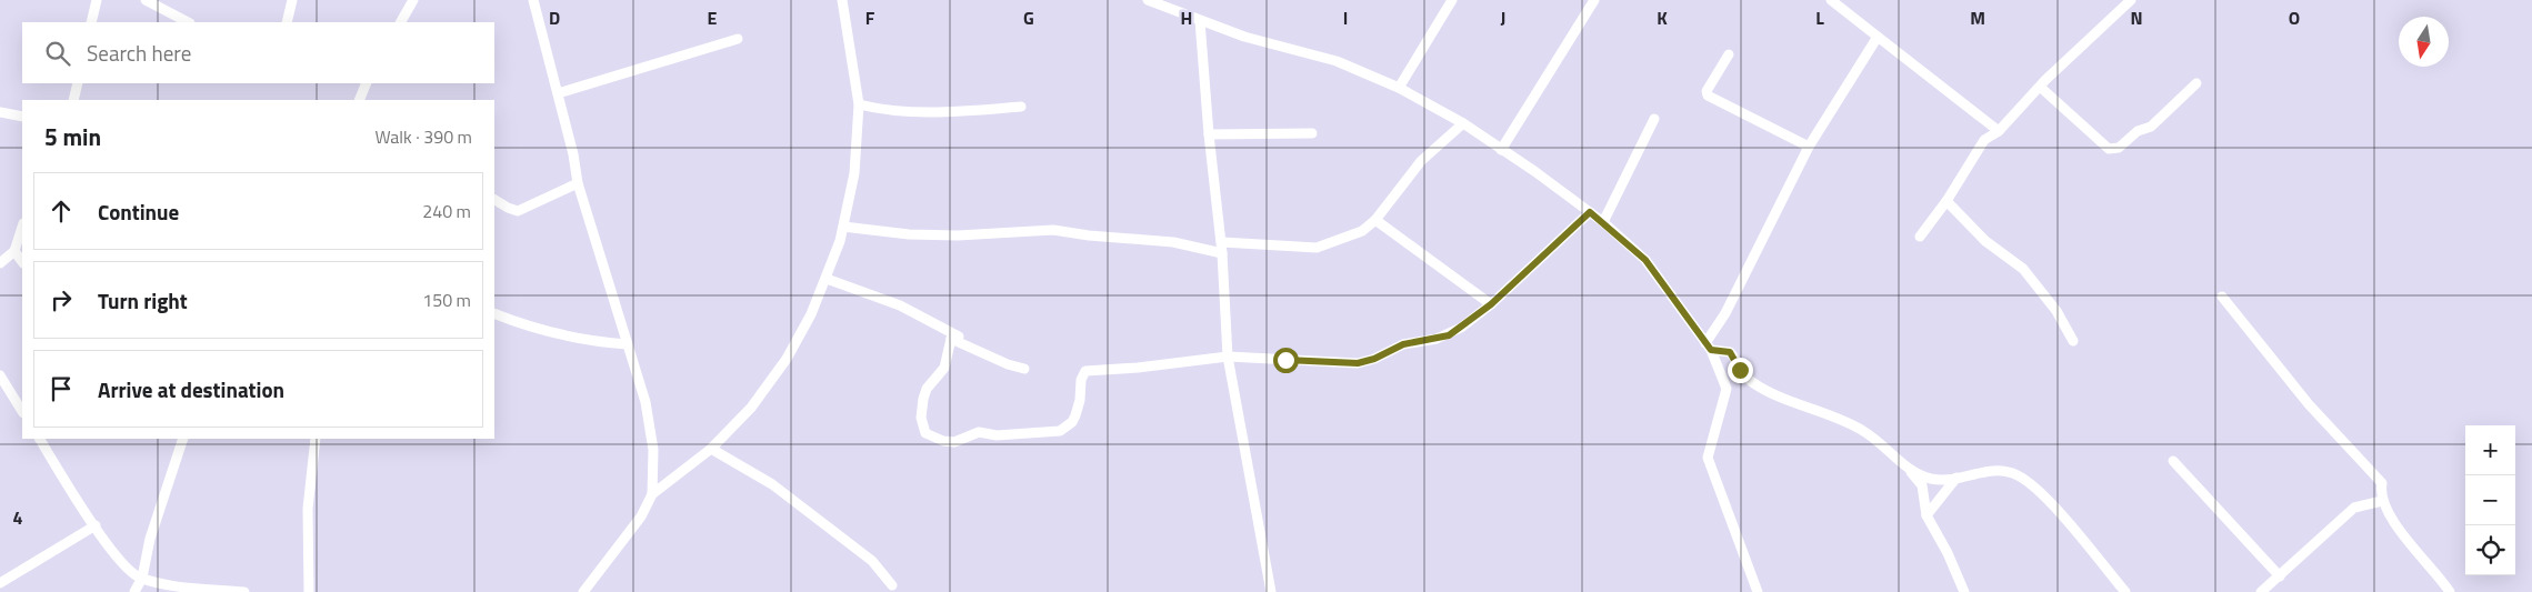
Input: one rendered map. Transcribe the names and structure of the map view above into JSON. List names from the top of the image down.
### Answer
{
  "north": "bottom",
  "page": {
    "search": "Search here",
    "heading": ["5 min", "Walk · 390 m"],
    "list": [
      ["Continue", "240 m"],
      ["Turn right", "150 m"],
      "Arrive at destination"
    ],
    "map_buttons": ["+", "−"]
  },
  "grid": {
    "columns": [
      "D",
      "E",
      "F",
      "G",
      "H",
      "I",
      "J",
      "K",
      "L",
      "M",
      "N",
      "O"
    ],
    "rows": ["4"]
  }
}
